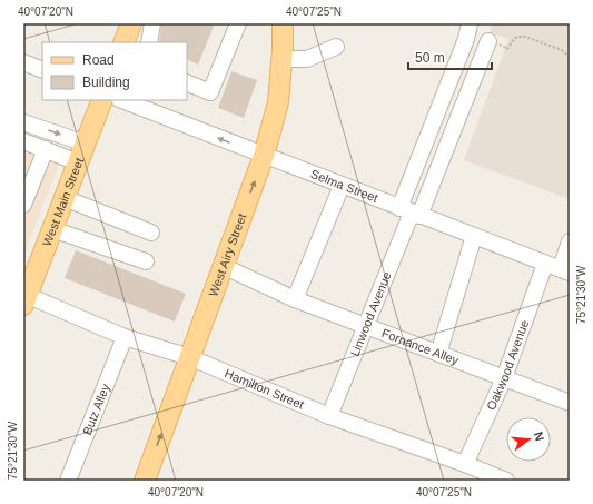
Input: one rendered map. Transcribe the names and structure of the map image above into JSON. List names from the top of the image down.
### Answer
{
  "streets": {
    "main road": ["West Main Street", "West Airy Street"],
    "street": [
      "Selma Street",
      "Linwood Avenue",
      "Fornance Alley",
      "Oakwood Avenue",
      "Hamilton Street",
      "Butz Alley"
    ]
  },
  "crossings": [
    ["Selma Street", "West Airy Street"],
    ["Selma Street", "Linwood Avenue"],
    ["Selma Street", "Oakwood Avenue"],
    ["West Main Street", "Hamilton Street"],
    ["West Airy Street", "Fornance Alley"],
    ["West Airy Street", "Hamilton Street"],
    ["Linwood Avenue", "Fornance Alley"],
    ["Linwood Avenue", "Hamilton Street"],
    ["Fornance Alley", "Oakwood Avenue"],
    ["Oakwood Avenue", "Hamilton Street"],
    ["Hamilton Street", "Butz Alley"]
  ],
  "one_way": ["West Airy Street"],
  "legend": ["Road", "Building"],
  "scale_bar": "50 m",
  "north": "right",
  "coordinates": ["40°07'20\"N", "40°07'25\"N", "75°21'30\"W"]
}
